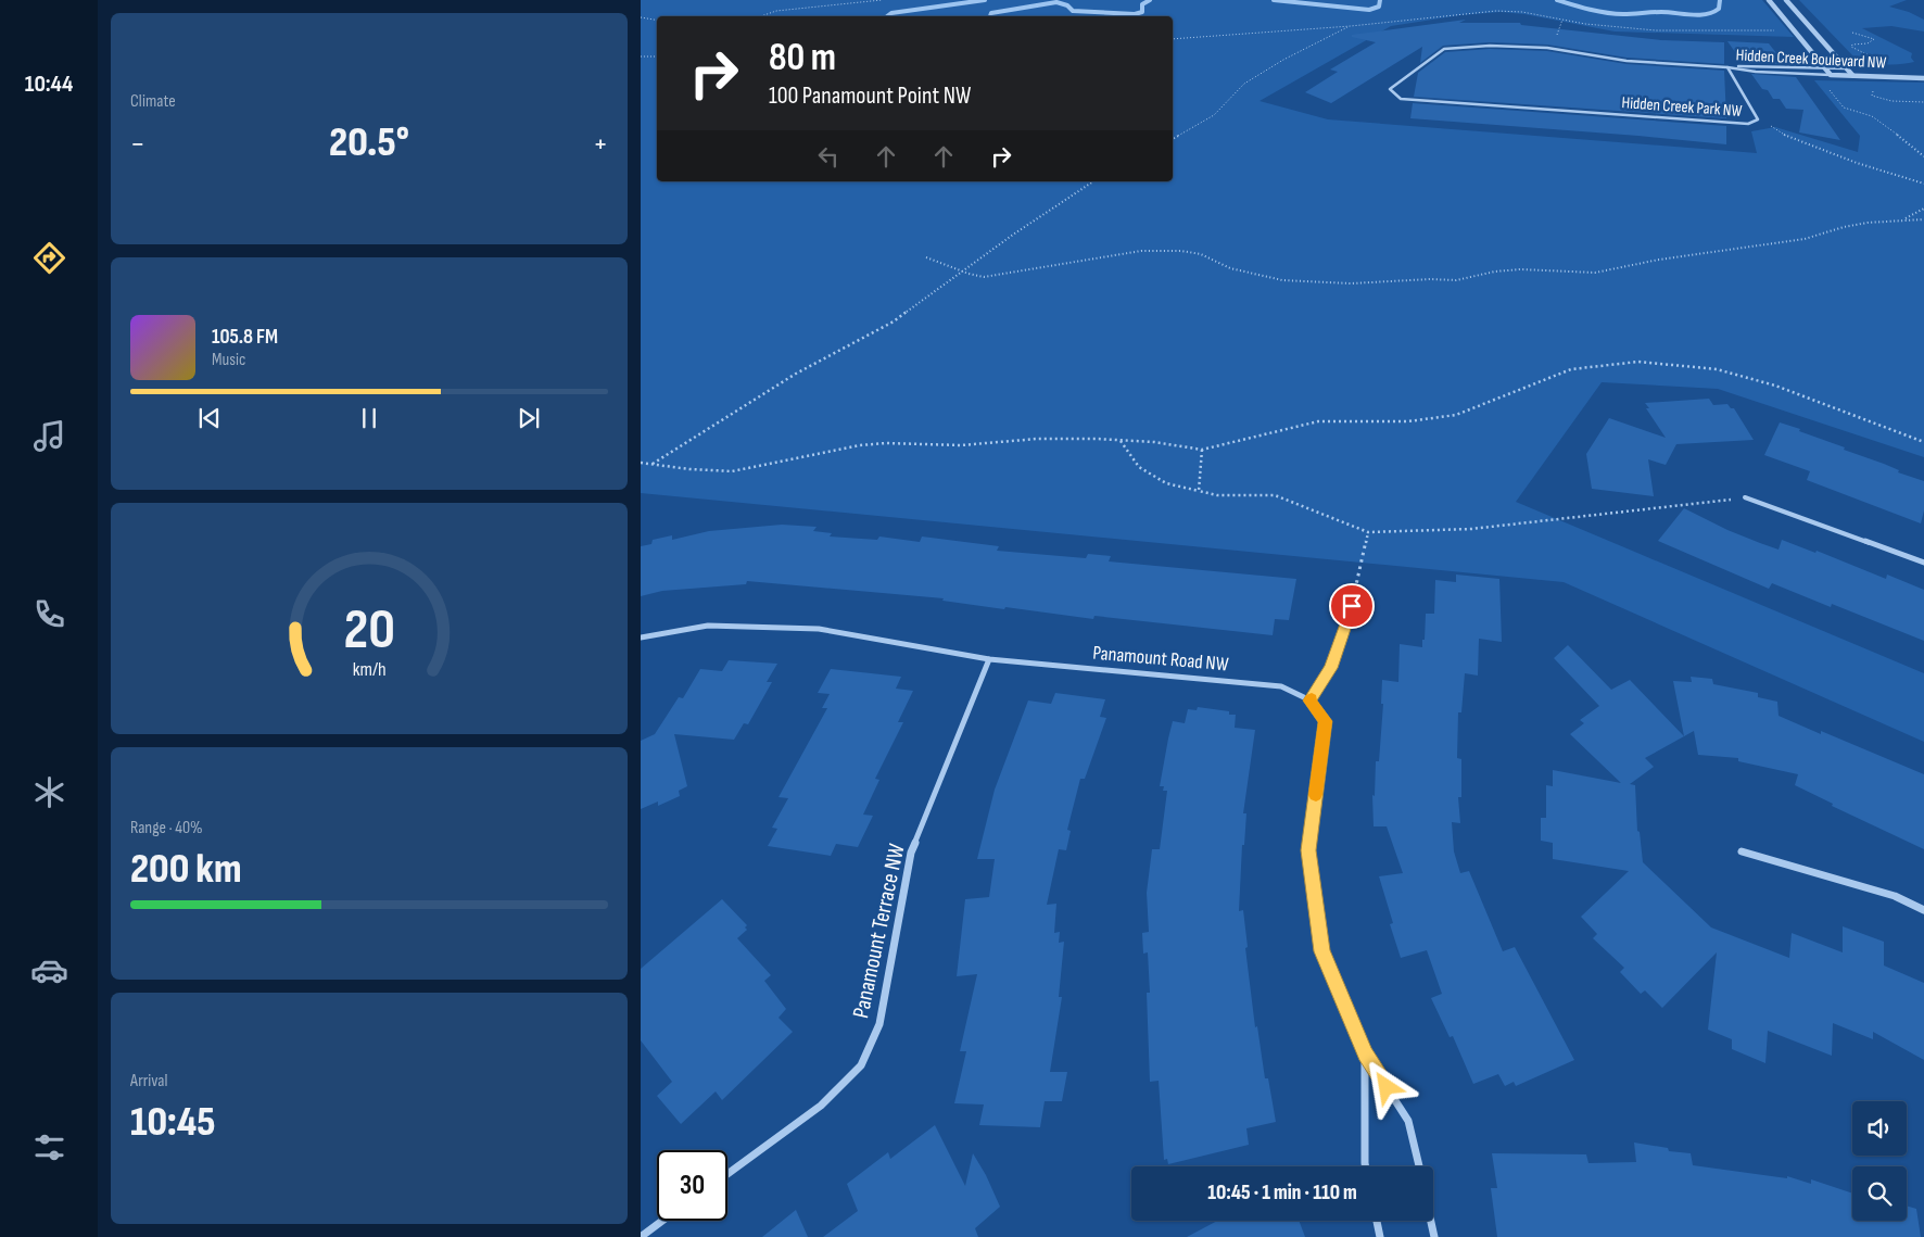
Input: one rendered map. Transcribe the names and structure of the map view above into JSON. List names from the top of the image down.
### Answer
{
  "streets": {
    "street": [
      "Hidden Creek Boulevard NW",
      "Hidden Creek Park NW",
      "Panamount Road NW",
      "Panamount Terrace NW"
    ]
  },
  "crossings": [
    ["Hidden Creek Boulevard NW", "Hidden Creek Park NW"],
    ["Panamount Road NW", "Panamount Terrace NW"]
  ],
  "page": {
    "tabs": "10:44",
    "tile": [
      "Climate",
      ["Range · 40%", "200 km"],
      ["Arrival", "10:45"]
    ],
    "turn": ["80 m", "100 Panamount Point NW"],
    "heat": ["−", "20.5°", "+"],
    "song": ["105.8 FM", "Music"],
    "limit": "30",
    "trip": "10:45 · 1 min · 110 m",
    "gauge": ["20", "km/h"]
  }
}
